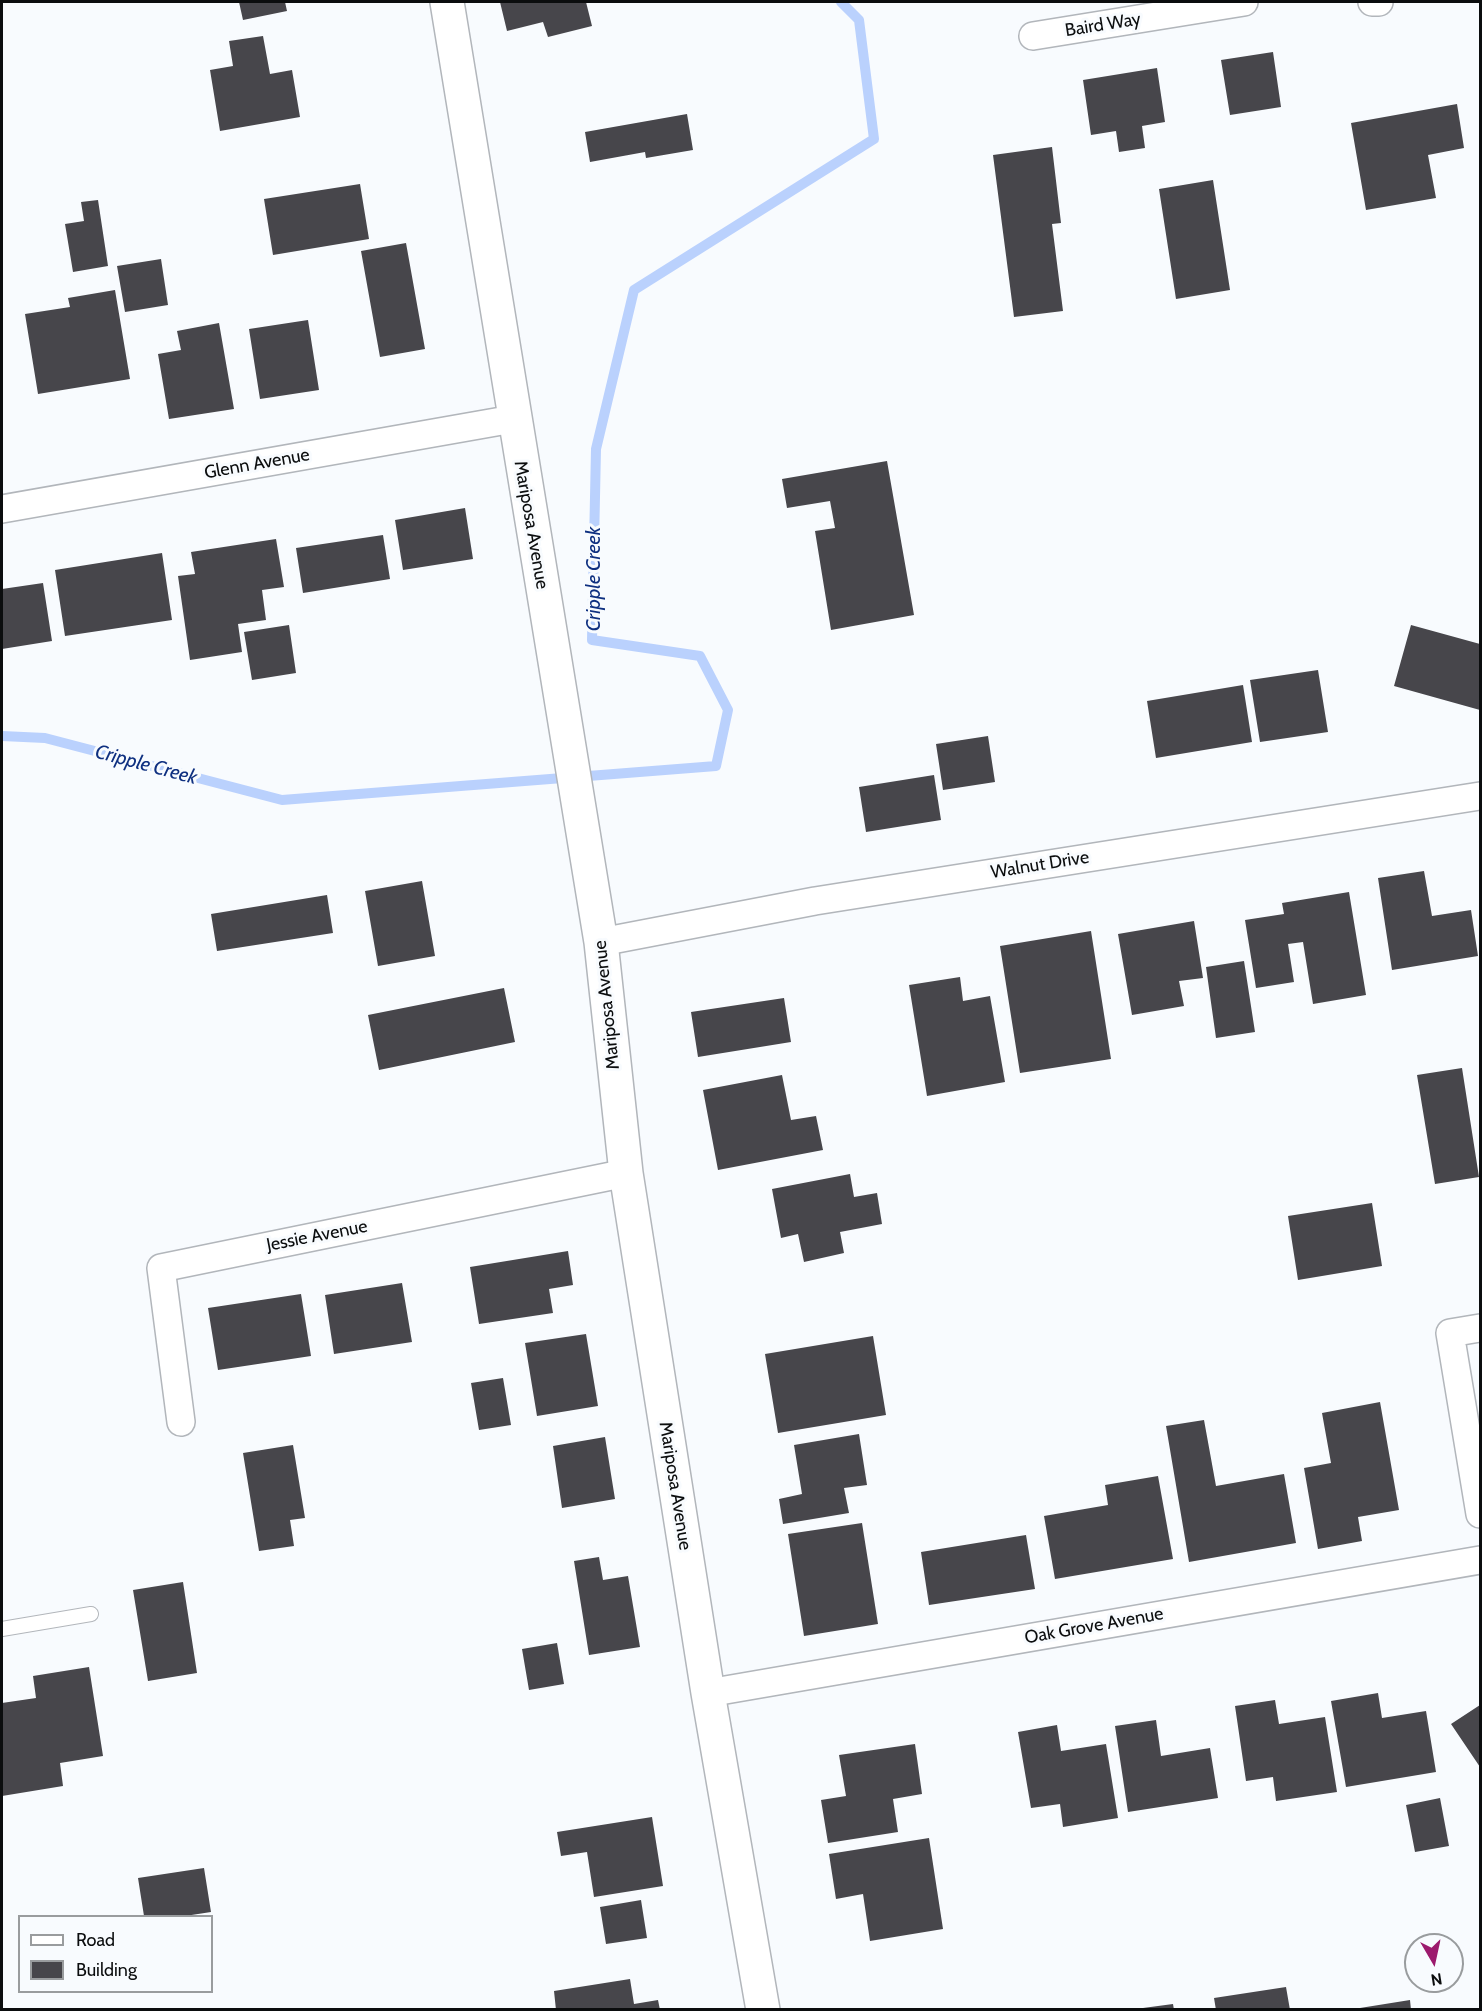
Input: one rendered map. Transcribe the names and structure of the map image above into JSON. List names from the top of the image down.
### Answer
{
  "streets": {
    "street": [
      "Baird Way",
      "Glenn Avenue",
      "Mariposa Avenue",
      "Walnut Drive",
      "Jessie Avenue",
      "Oak Grove Avenue"
    ]
  },
  "crossings": [
    ["Glenn Avenue", "Mariposa Avenue"],
    ["Mariposa Avenue", "Walnut Drive"],
    ["Mariposa Avenue", "Jessie Avenue"],
    ["Mariposa Avenue", "Oak Grove Avenue"]
  ],
  "water": ["Cripple Creek"],
  "legend": ["Road", "Building"],
  "north": "bottom"
}
